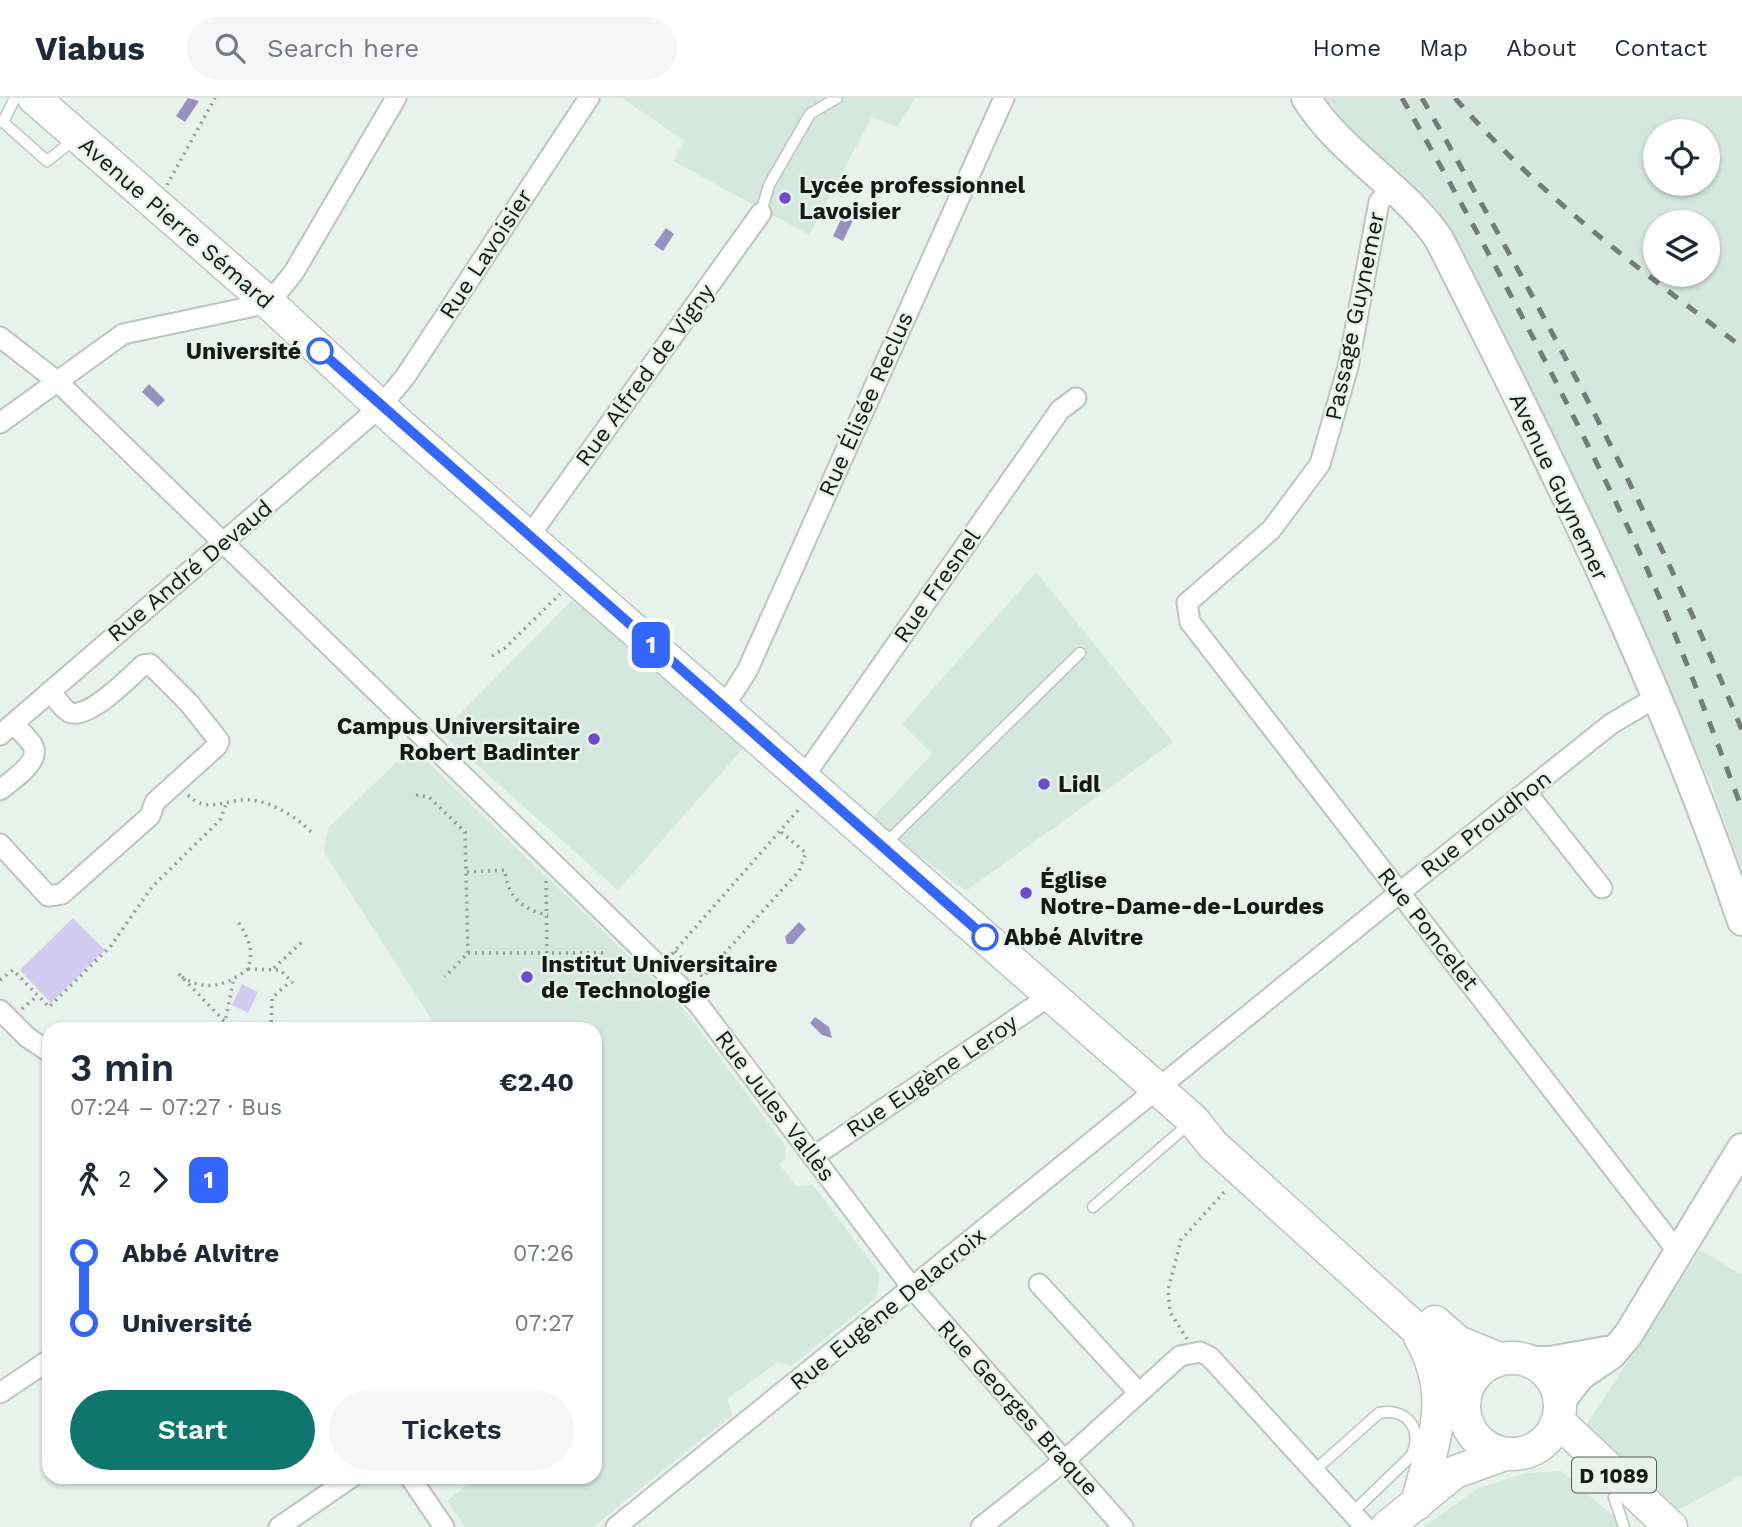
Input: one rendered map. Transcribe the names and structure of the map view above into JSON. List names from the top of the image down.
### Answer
{
  "streets": {
    "main road": ["Avenue Pierre Sémard", "Avenue Guynemer", "D 1089"],
    "street": [
      "Rue Lavoisier",
      "Passage Guynemer",
      "Rue Alfred de Vigny",
      "Rue Élisée Reclus",
      "Rue André Devaud",
      "Rue Fresnel",
      "Rue Proudhon",
      "Rue Poncelet",
      "Rue Eugène Leroy",
      "Rue Jules Vallès",
      "Rue Eugène Delacroix",
      "Rue Georges Braque"
    ]
  },
  "crossings": [
    ["Avenue Pierre Sémard", "Rue Lavoisier"],
    ["Avenue Pierre Sémard", "Rue Alfred de Vigny"],
    ["Avenue Pierre Sémard", "Rue Élisée Reclus"],
    ["Avenue Pierre Sémard", "Rue André Devaud"],
    ["Avenue Pierre Sémard", "Rue Fresnel"],
    ["Avenue Pierre Sémard", "Rue Proudhon"],
    ["Avenue Pierre Sémard", "Rue Eugène Leroy"],
    ["Avenue Pierre Sémard", "Rue Eugène Delacroix"],
    ["Rue Lavoisier", "Rue André Devaud"],
    ["Passage Guynemer", "Avenue Guynemer"],
    ["Passage Guynemer", "Rue Poncelet"],
    ["Avenue Guynemer", "Rue Proudhon"],
    ["Rue André Devaud", "Rue Jules Vallès"],
    ["Rue Proudhon", "Rue Poncelet"],
    ["Rue Proudhon", "Rue Eugène Delacroix"],
    ["Rue Eugène Leroy", "Rue Jules Vallès"],
    ["Rue Jules Vallès", "Rue Eugène Delacroix"],
    ["Rue Jules Vallès", "Rue Georges Braque"],
    ["Rue Eugène Delacroix", "Rue Georges Braque"]
  ],
  "places": [
    "Lycée professionnel Lavoisier",
    "Université",
    "Campus Universitaire Robert Badinter",
    "Lidl",
    "Église Notre-Dame-de-Lourdes",
    "Abbé Alvitre",
    "Institut Universitaire de Technologie"
  ],
  "lines": ["bus line 1"],
  "page": {
    "header": "Viabus",
    "search": "Search here",
    "nav": [
      "Home",
      "Map",
      "About",
      "Contact"
    ],
    "on_map": "1",
    "heading": ["3 min", "07:24 – 07:27 · Bus", "€2.40"],
    "legs": ["2", "1"],
    "list": [
      {
        "name": "Abbé Alvitre",
        "value": "07:26"
      },
      {
        "name": "Université",
        "value": "07:27"
      }
    ],
    "buttons": ["Start", "Tickets"]
  }
}
